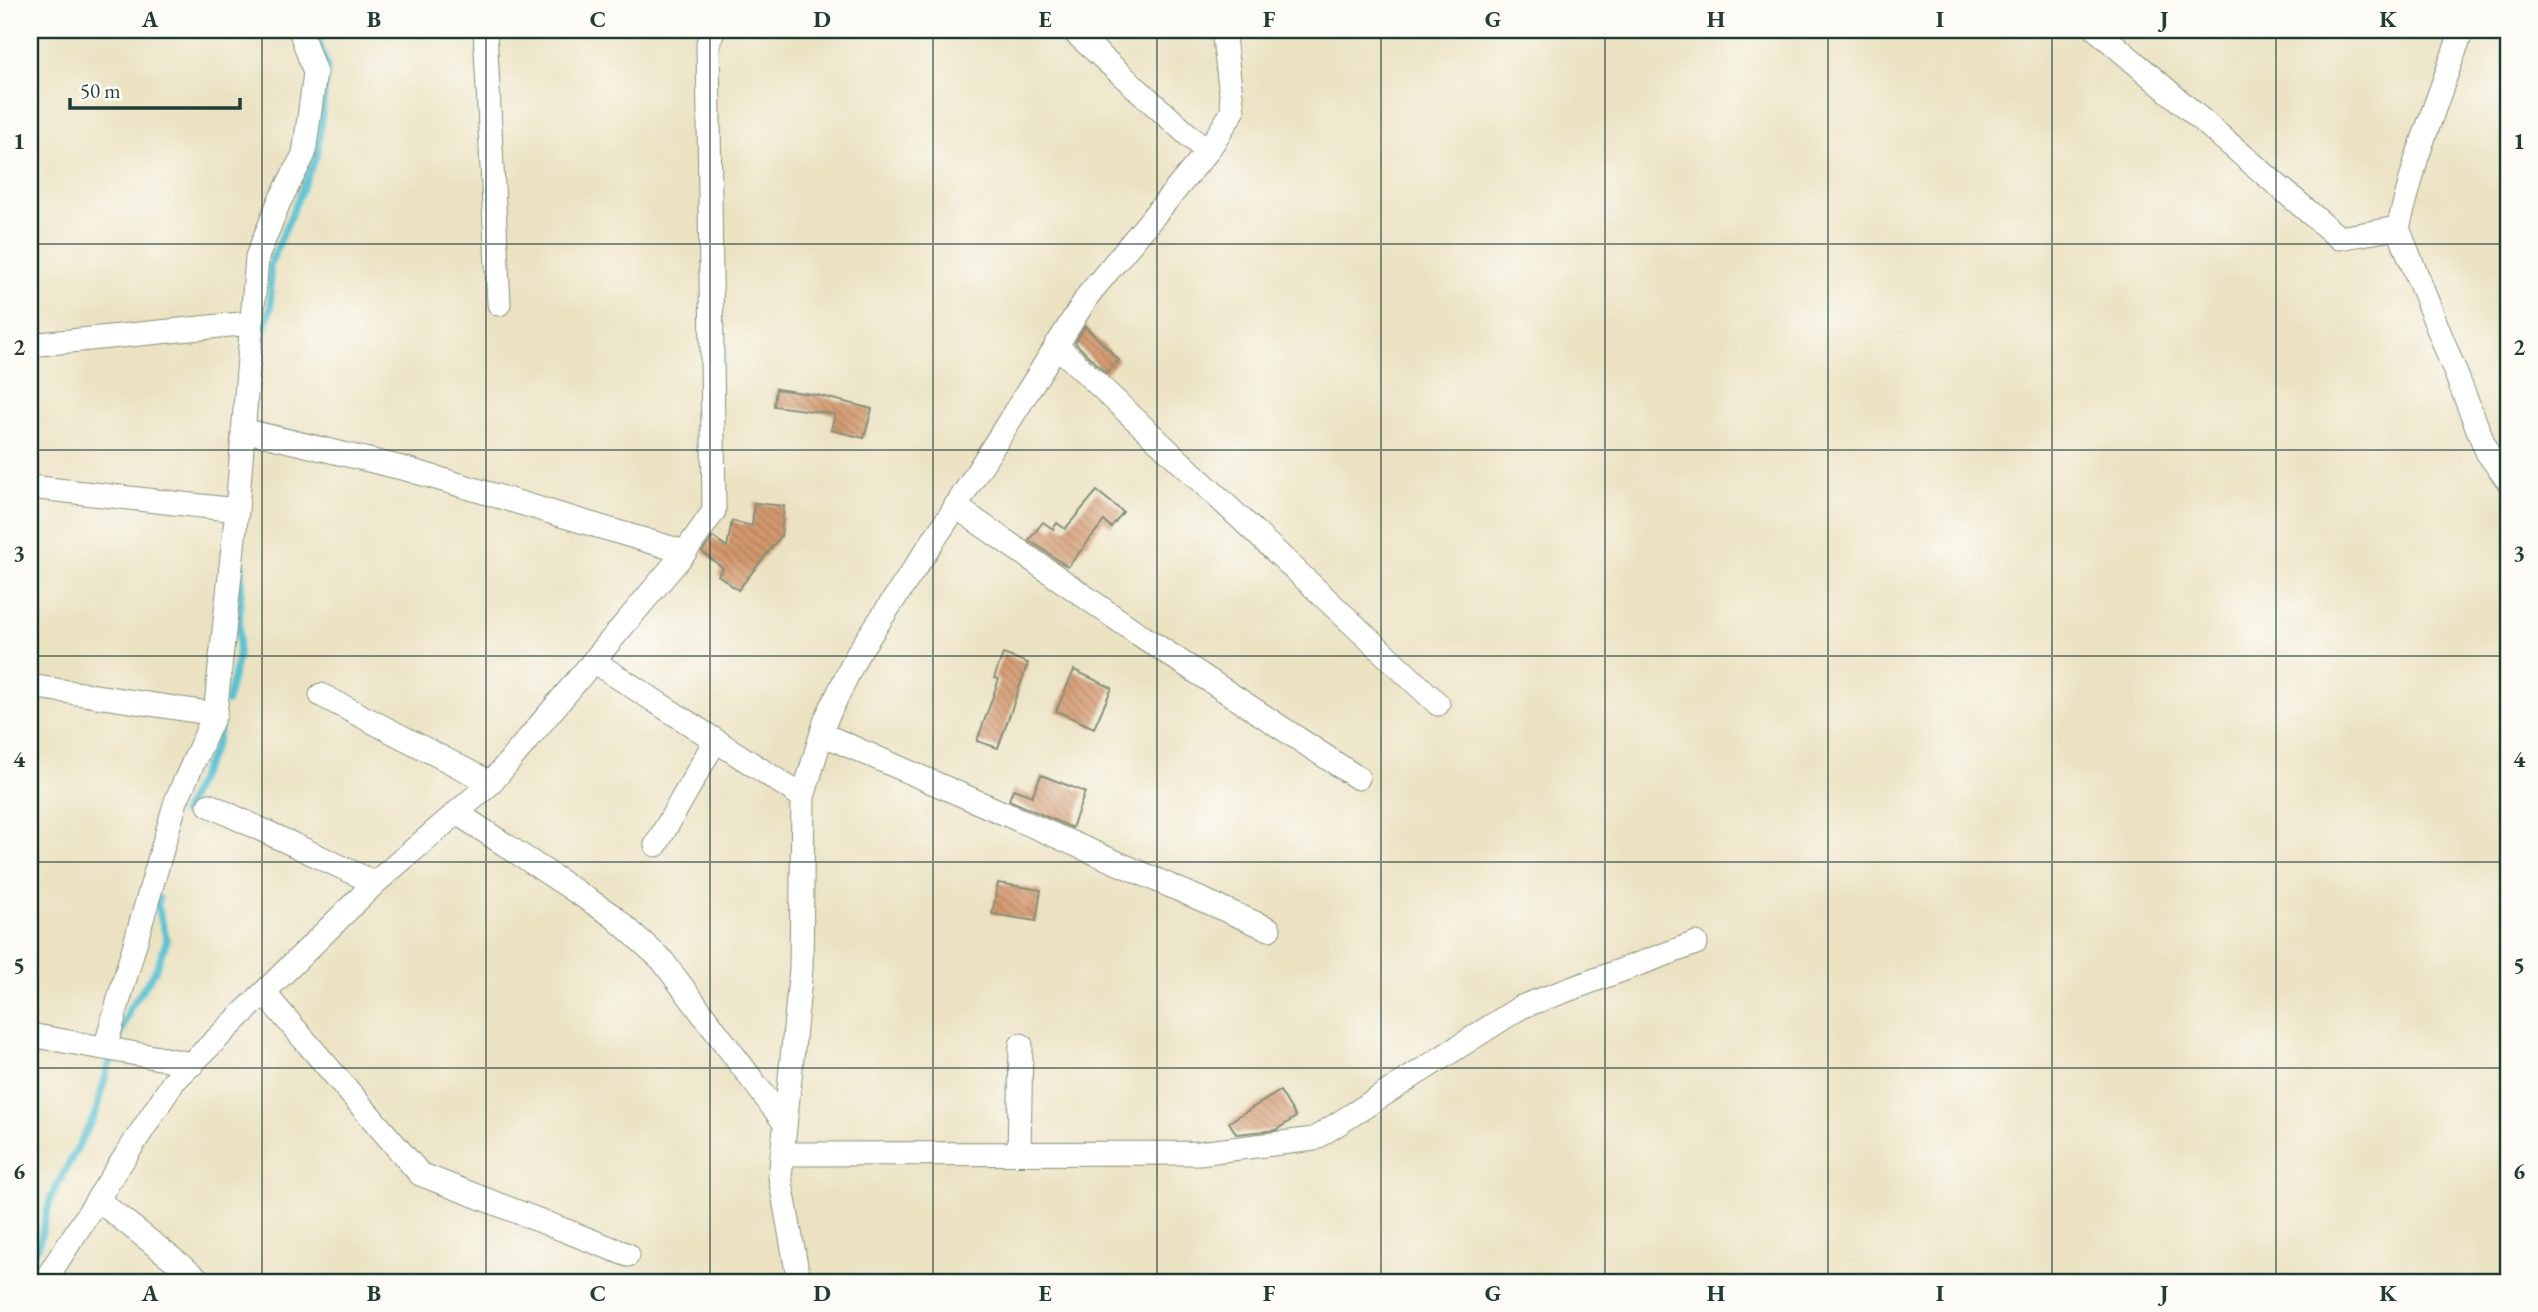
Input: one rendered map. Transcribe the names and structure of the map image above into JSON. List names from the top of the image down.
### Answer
{
  "scale_bar": "50 m",
  "grid": {
    "columns": [
      "A",
      "B",
      "C",
      "D",
      "E",
      "F",
      "G",
      "H",
      "I",
      "J",
      "K"
    ],
    "rows": [
      "1",
      "2",
      "3",
      "4",
      "5",
      "6"
    ]
  }
}
